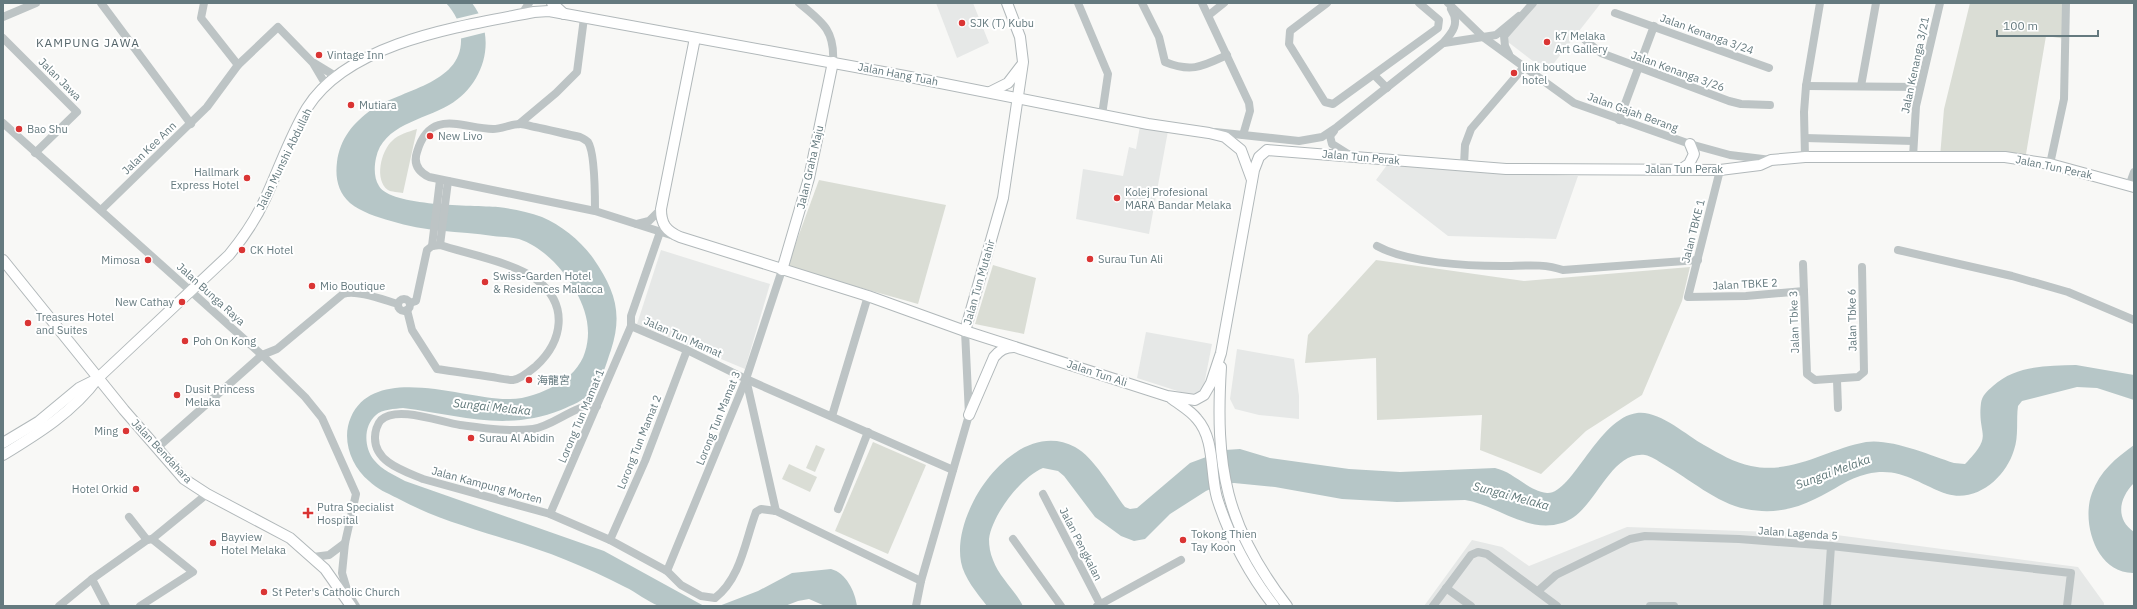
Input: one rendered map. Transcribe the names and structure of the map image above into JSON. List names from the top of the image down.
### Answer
{
  "streets": {
    "main road": [
      "Jalan Hang Tuah",
      "Jalan Tun Perak",
      "Jalan Munshi Abdullah",
      "Jalan Graha Maju",
      "Jalan Tun Mutahir",
      "Jalan Tun Ali",
      "Jalan Bendahara"
    ],
    "street": [
      "Jalan Kenanga 3/24",
      "Jalan Kenanga 3/21",
      "Jalan Kenanga 3/26",
      "Jalan Jawa",
      "Jalan Gajah Berang",
      "Jalan Kee Ann",
      "Jalan TBKE 1",
      "Jalan TBKE 2",
      "Jalan Bunga Raya",
      "Jalan Tbke 6",
      "Jalan Tbke 3",
      "Jalan Tun Mamat",
      "Lorong Tun Mamat 1",
      "Lorong Tun Mamat 3",
      "Lorong Tun Mamat 2",
      "Jalan Kampung Morten",
      "Jalan Lagenda 5",
      "Jalan Pengkalan"
    ]
  },
  "crossings": [
    ["Jalan Kenanga 3/21", "Jalan Tun Perak"],
    ["Jalan Hang Tuah", "Jalan Tun Perak"],
    ["Jalan Hang Tuah", "Jalan Munshi Abdullah"],
    ["Jalan Hang Tuah", "Jalan Graha Maju"],
    ["Jalan Hang Tuah", "Jalan Tun Mutahir"],
    ["Jalan Hang Tuah", "Jalan Tun Ali"],
    ["Jalan Jawa", "Jalan Bunga Raya"],
    ["Jalan Gajah Berang", "Jalan Tun Perak"],
    ["Jalan Kee Ann", "Jalan Bunga Raya"],
    ["Jalan Tun Perak", "Jalan TBKE 1"],
    ["Jalan Tun Perak", "Jalan Tun Ali"],
    ["Jalan Munshi Abdullah", "Jalan Bunga Raya"],
    ["Jalan Munshi Abdullah", "Jalan Bendahara"],
    ["Jalan Graha Maju", "Jalan Tun Ali"],
    ["Jalan Graha Maju", "Lorong Tun Mamat 3"],
    ["Jalan TBKE 1", "Jalan TBKE 2"],
    ["Jalan Tun Mutahir", "Jalan Tun Mamat"],
    ["Jalan Tun Mutahir", "Jalan Tun Ali"],
    ["Jalan TBKE 2", "Jalan Tbke 3"],
    ["Jalan Tbke 6", "Jalan Tbke 3"],
    ["Jalan Tun Mamat", "Lorong Tun Mamat 1"],
    ["Jalan Tun Mamat", "Lorong Tun Mamat 3"],
    ["Jalan Tun Mamat", "Lorong Tun Mamat 2"],
    ["Jalan Tun Ali", "Lorong Tun Mamat 3"],
    ["Lorong Tun Mamat 1", "Jalan Kampung Morten"],
    ["Lorong Tun Mamat 3", "Jalan Kampung Morten"],
    ["Lorong Tun Mamat 2", "Jalan Kampung Morten"]
  ],
  "districts": ["KAMPUNG JAWA"],
  "water": ["Sungai Melaka"],
  "places": {
    "other": [
      "SJK (T) Kubu",
      "k7 Melaka Art Gallery",
      "Vintage Inn",
      "link boutique hotel",
      "Mutiara",
      "Bao Shu",
      "New Livo",
      "Hallmark Express Hotel",
      "Kolej Profesional MARA Bandar Melaka",
      "CK Hotel",
      "Surau Tun Ali",
      "Mimosa",
      "Swiss-Garden Hotel & Residences Malacca",
      "Mio Boutique",
      "New Cathay",
      "Treasures Hotel and Suites",
      "Poh On Kong",
      "海龍宮",
      "Dusit Princess Melaka",
      "Ming",
      "Surau Al Abidin",
      "Hotel Orkid",
      "Tokong Thien Tay Koon",
      "Bayview Hotel Melaka",
      "St Peter's Catholic Church"
    ],
    "health": ["Putra Specialist Hospital"]
  },
  "scale_bar": "100 m"
}
